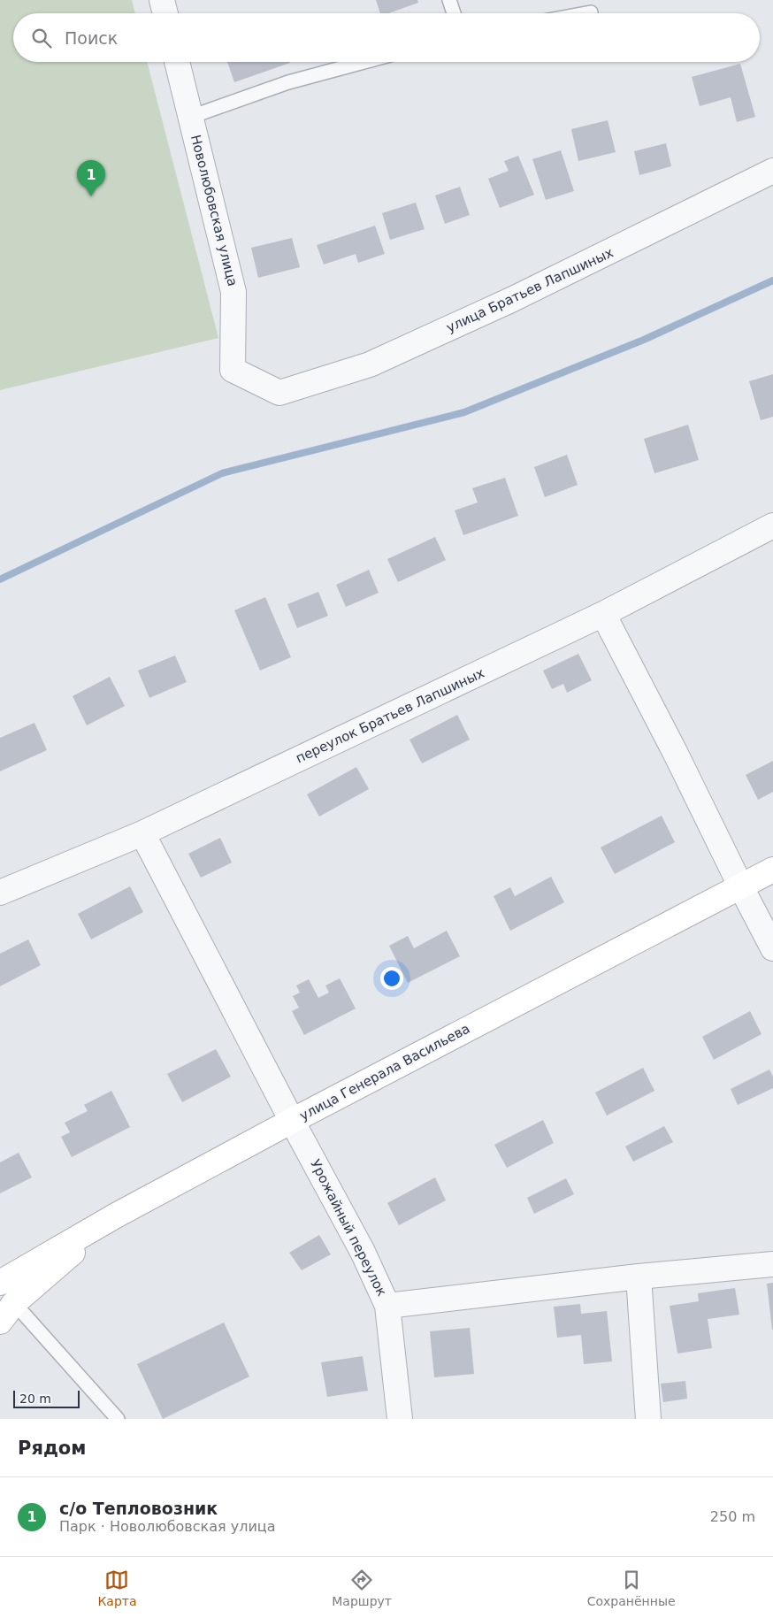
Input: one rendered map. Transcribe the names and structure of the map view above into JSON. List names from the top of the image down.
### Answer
{
  "streets": {
    "main road": ["улица Генерала Васильева"],
    "street": [
      "Новолюбовская улица",
      "улица Братьев Лапшиных",
      "переулок Братьев Лапшиных",
      "Урожайный переулок"
    ]
  },
  "crossings": [
    ["Новолюбовская улица", "улица Братьев Лапшиных"],
    ["переулок Братьев Лапшиных", "Урожайный переулок"],
    ["улица Генерала Васильева", "Урожайный переулок"]
  ],
  "scale_bar": "20 m",
  "page": {
    "search": "Поиск",
    "pins": "1",
    "scale": "20 m",
    "heading": "Рядом",
    "list": [
      {
        "mark": "1",
        "name": "с/о Тепловозник",
        "note": "Парк · Новолюбовская улица",
        "value": "250 m"
      }
    ],
    "nav": ["Карта", "Маршрут", "Сохранённые"]
  }
}
